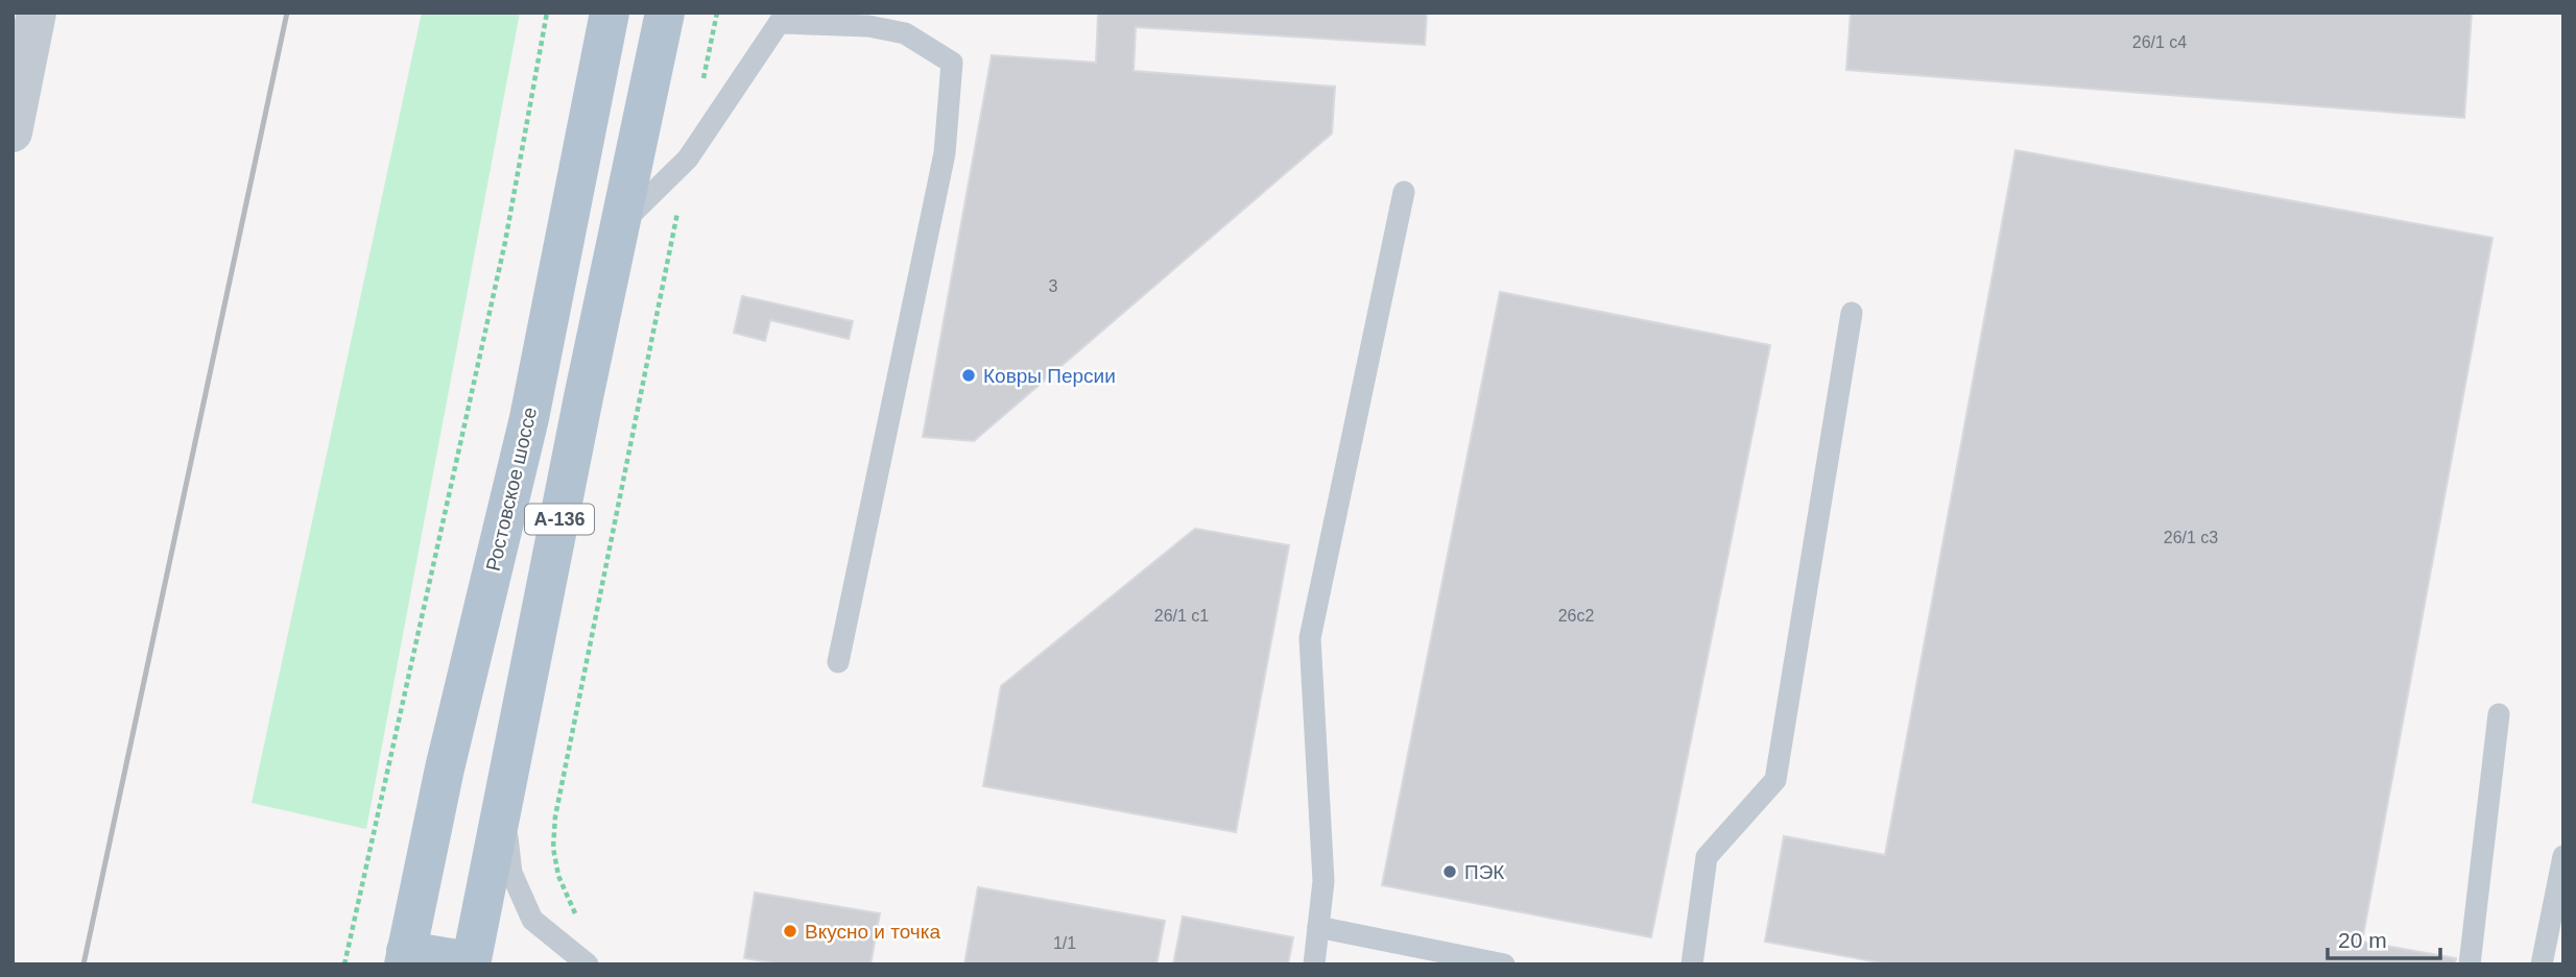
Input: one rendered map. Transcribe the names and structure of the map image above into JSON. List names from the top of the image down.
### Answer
{
  "streets": {
    "main road": ["Ростовское шоссе", "А-136"]
  },
  "places": ["Ковры Персии", "ПЭК", "Вкусно и точка"],
  "house_numbers": [
    "26/1 с4",
    "3",
    "26/1 с3",
    "26/1 с1",
    "26с2",
    "1/1"
  ],
  "scale_bar": "20 m"
}
